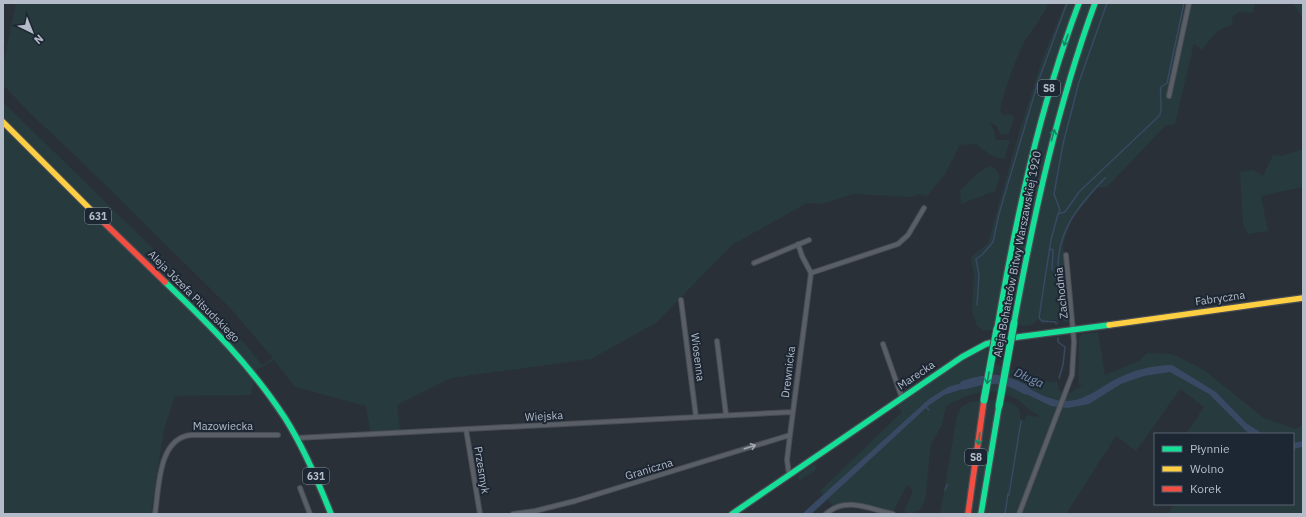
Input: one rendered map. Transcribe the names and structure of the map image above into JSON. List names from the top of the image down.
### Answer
{
  "streets": {
    "main road": [
      "S8",
      "631",
      "Aleja Bohaterów Bitwy Warszawskiej 1920",
      "Aleja Józefa Piłsudskiego",
      "Fabryczna",
      "Marecka"
    ],
    "street": [
      "Zachodnia",
      "Wiosenna",
      "Drewnicka",
      "Wiejska",
      "Mazowiecka",
      "Graniczna",
      "Przesmyk"
    ]
  },
  "crossings": [
    ["Zachodnia", "Marecka"],
    ["Aleja Józefa Piłsudskiego", "Wiejska"],
    ["Fabryczna", "Marecka"],
    ["Wiosenna", "Wiejska"],
    ["Drewnicka", "Marecka"],
    ["Drewnicka", "Wiejska"],
    ["Drewnicka", "Graniczna"],
    ["Wiejska", "Przesmyk"]
  ],
  "one_way": ["Graniczna"],
  "water": ["Długa"],
  "legend": ["Płynnie", "Wolno", "Korek"],
  "north": "bottom right"
}
